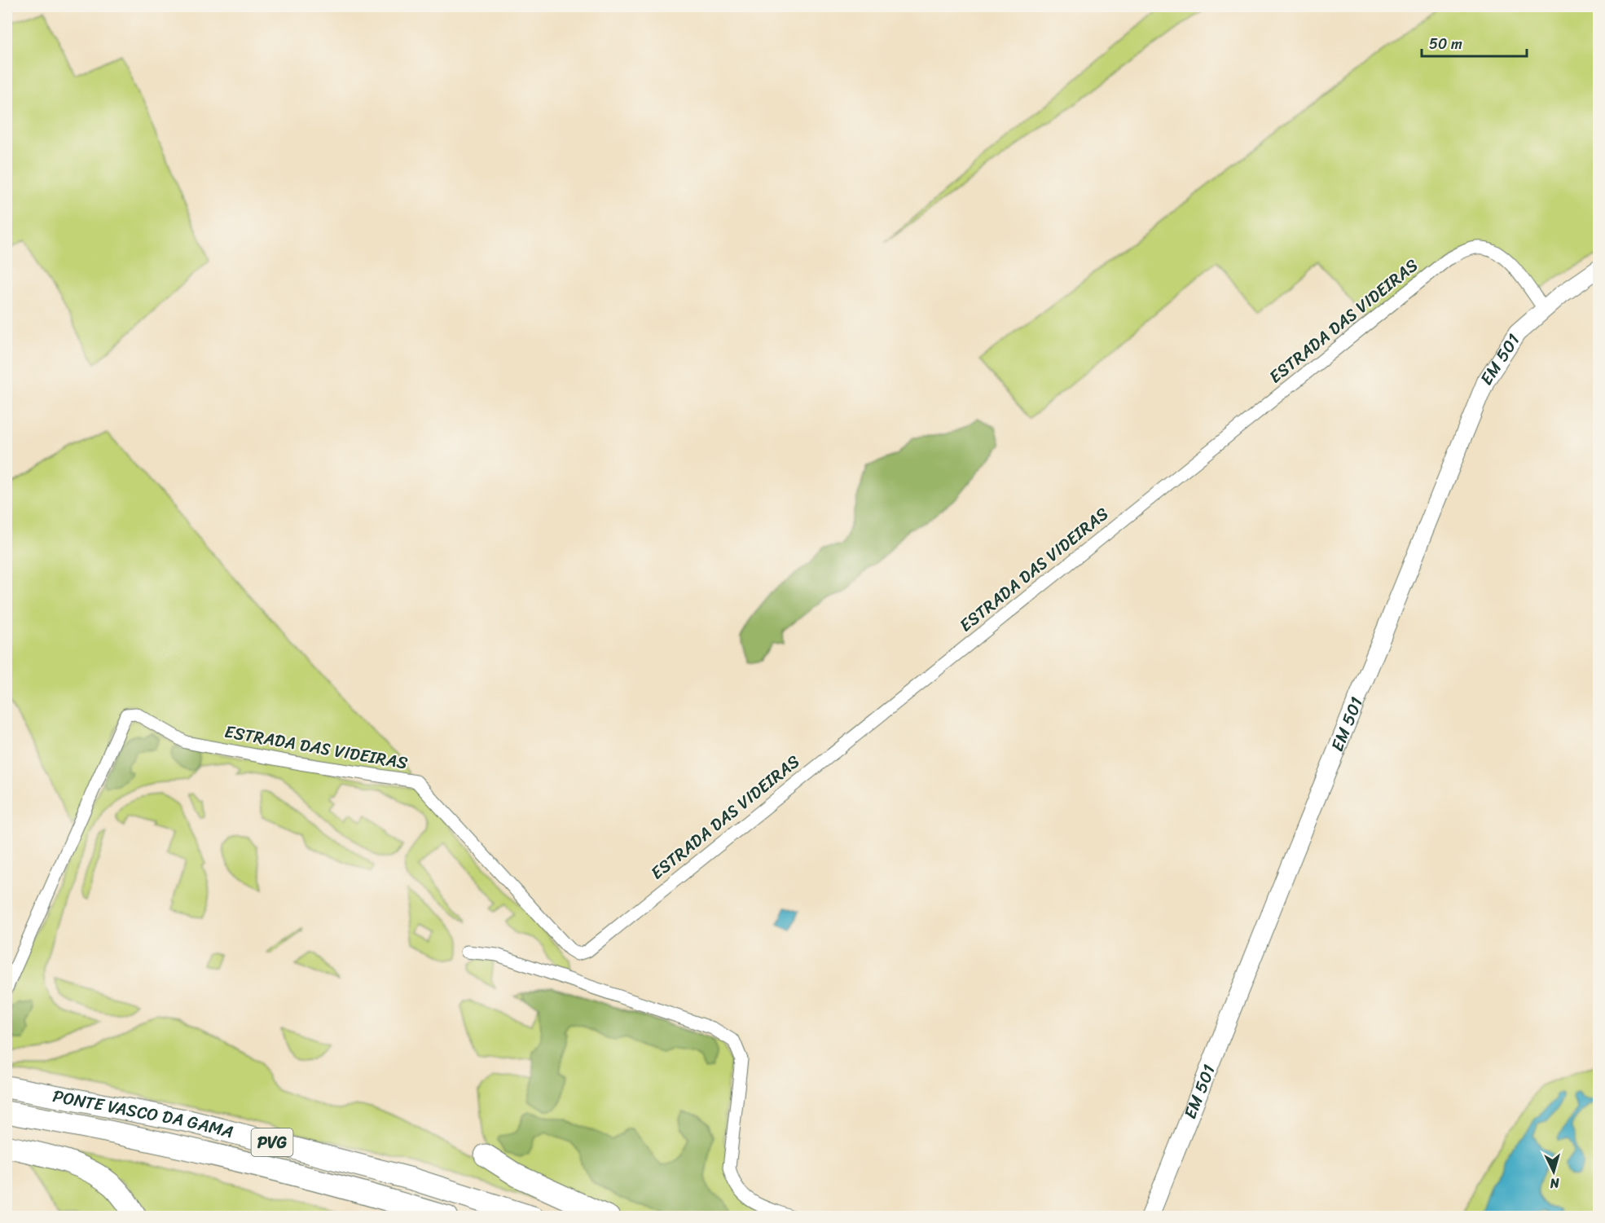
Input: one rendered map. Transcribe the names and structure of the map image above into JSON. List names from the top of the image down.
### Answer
{
  "streets": {
    "highway": ["PONTE VASCO DA GAMA", "PVG"],
    "main road": ["EM 501"],
    "street": ["ESTRADA DAS VIDEIRAS"]
  },
  "crossings": [
    ["ESTRADA DAS VIDEIRAS", "EM 501"]
  ],
  "scale_bar": "50 m",
  "north": "bottom"
}
